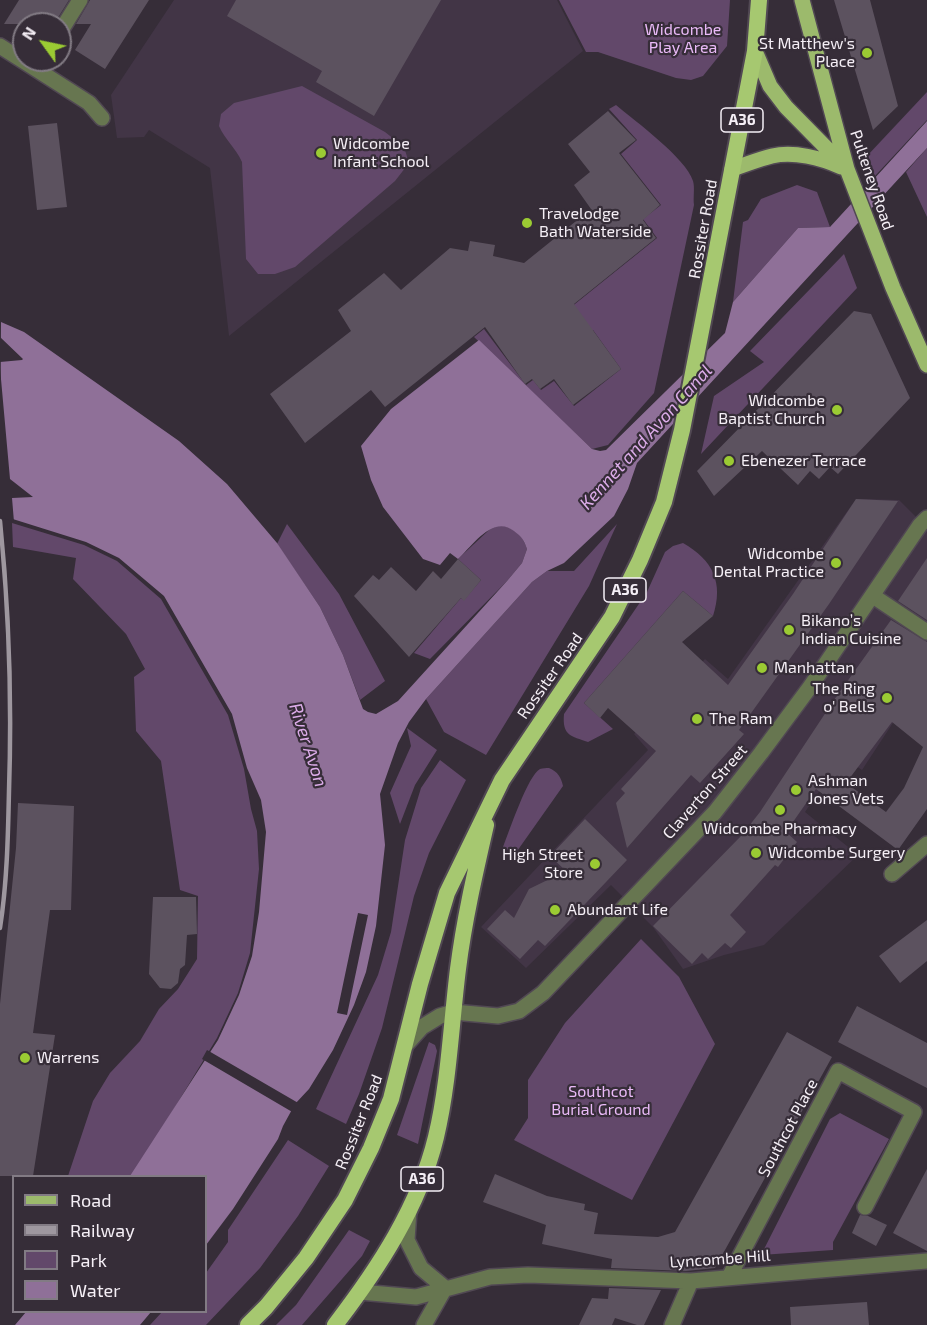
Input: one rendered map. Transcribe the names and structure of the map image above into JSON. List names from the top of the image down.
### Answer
{
  "streets": {
    "highway": ["A36", "Rossiter Road"],
    "main road": ["Pulteney Road"],
    "street": ["Claverton Street", "Southcot Place", "Lyncombe Hill"]
  },
  "crossings": [
    ["A36", "Rossiter Road"],
    ["A36", "Claverton Street"],
    ["A36", "Lyncombe Hill"],
    ["Southcot Place", "Lyncombe Hill"]
  ],
  "water": ["Kennet and Avon Canal", "River Avon"],
  "parks": ["Widcombe Play Area", "Southcot Burial Ground"],
  "places": [
    "St Matthew's Place",
    "Widcombe Infant School",
    "Travelodge Bath Waterside",
    "Widcombe Baptist Church",
    "Ebenezer Terrace",
    "Widcombe Dental Practice",
    "Bikano’s Indian Cuisine",
    "Manhattan",
    "The Ring o' Bells",
    "The Ram",
    "Ashman Jones Vets",
    "Widcombe Pharmacy",
    "Widcombe Surgery",
    "High Street Store",
    "Abundant Life",
    "Warrens"
  ],
  "legend": [
    "Road",
    "Railway",
    "Park",
    "Water"
  ],
  "north": "top left"
}
